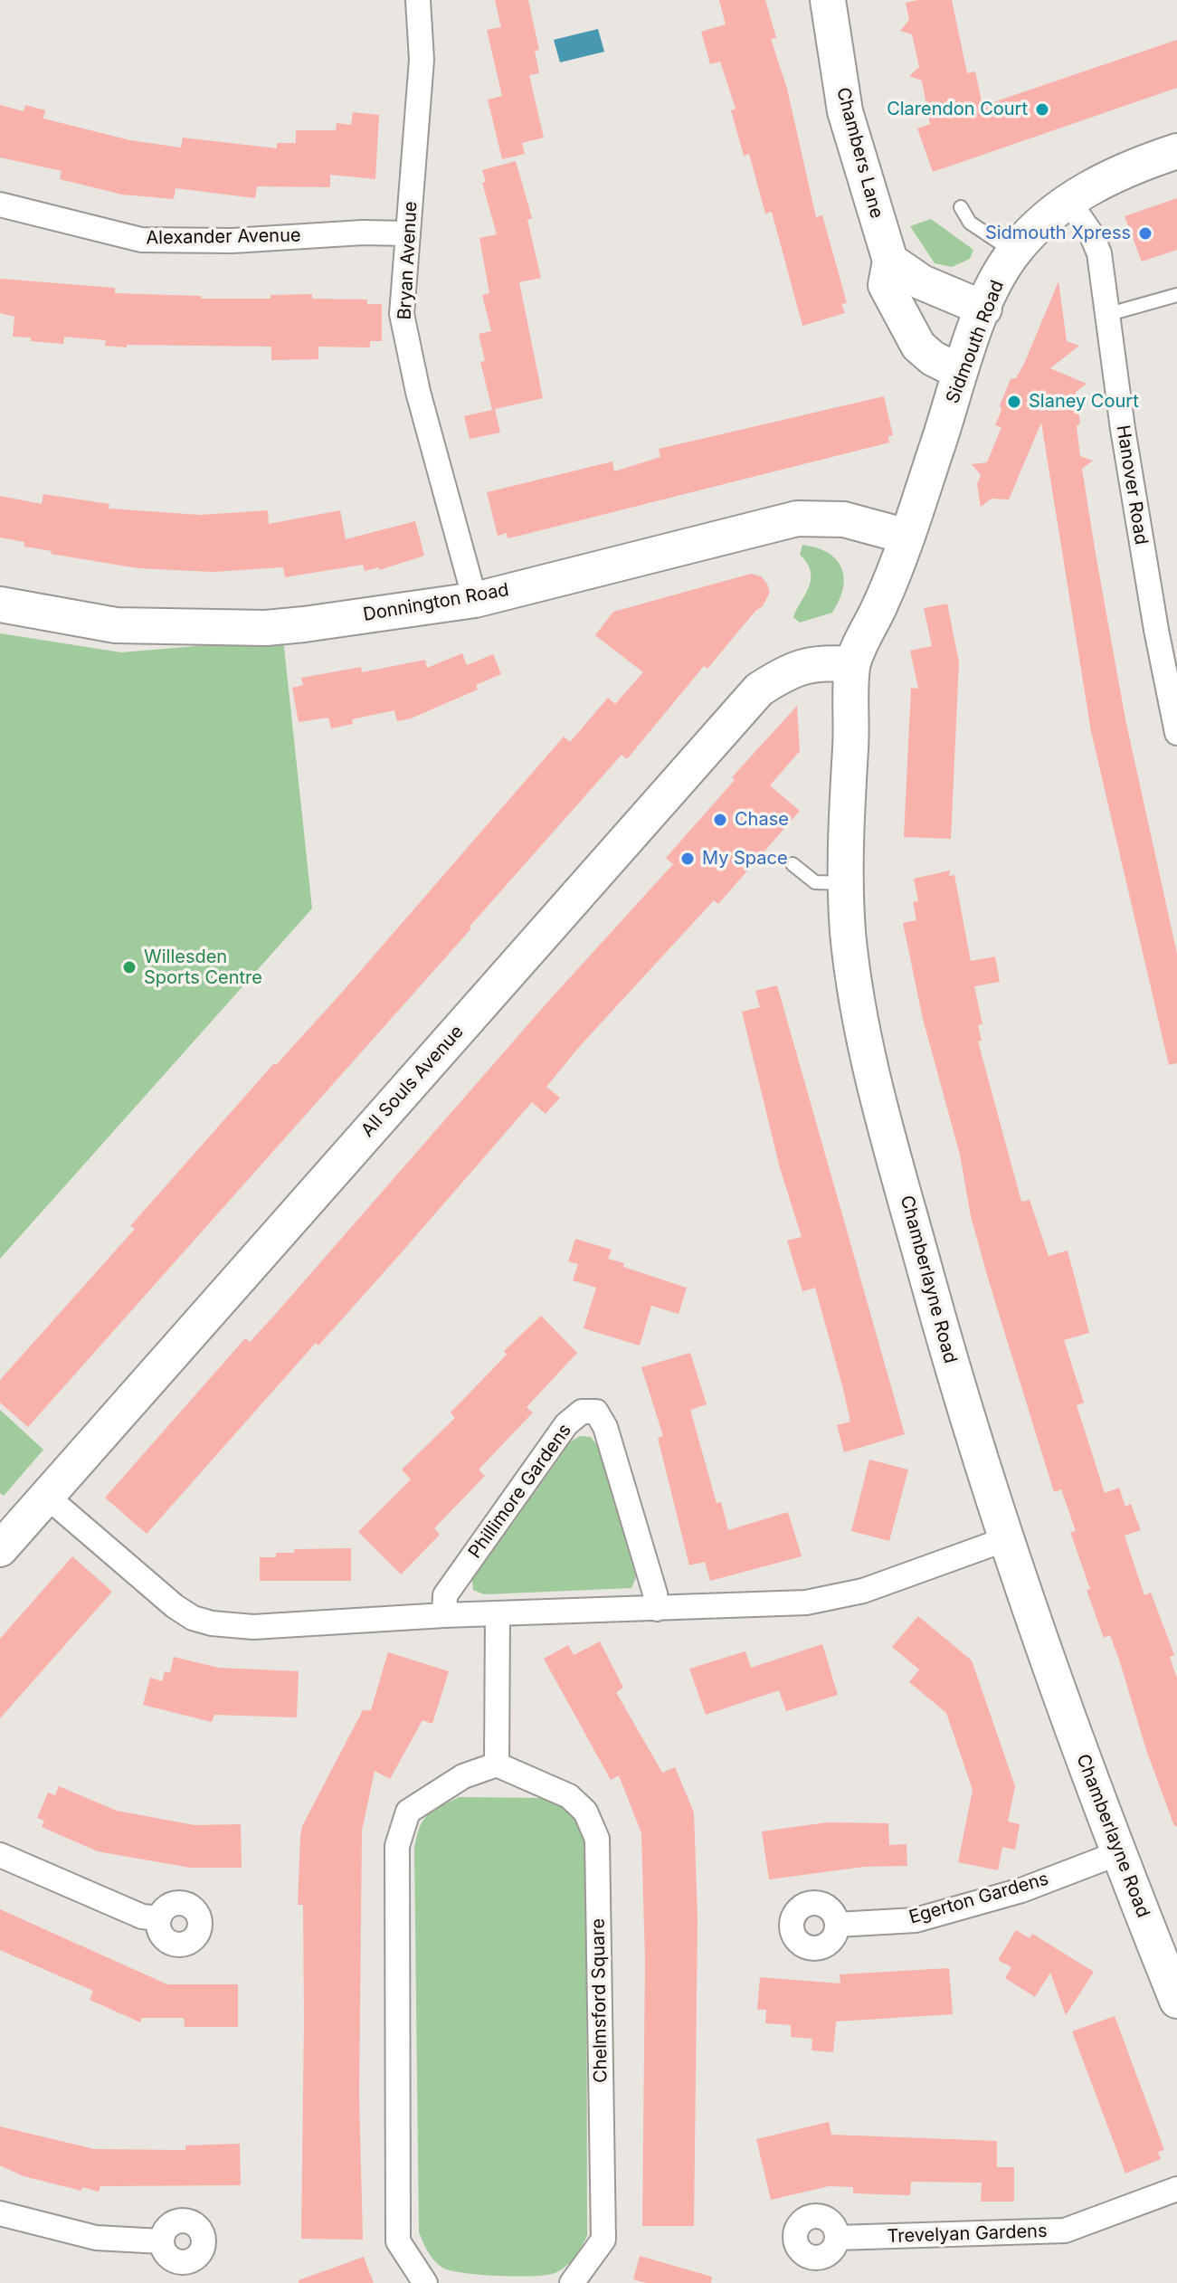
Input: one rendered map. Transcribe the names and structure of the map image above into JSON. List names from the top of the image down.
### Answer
{
  "streets": {
    "street": [
      "Chambers Lane",
      "Alexander Avenue",
      "Bryan Avenue",
      "Sidmouth Road",
      "Hanover Road",
      "Donnington Road",
      "All Souls Avenue",
      "Chamberlayne Road",
      "Phillimore Gardens",
      "Egerton Gardens",
      "Chelmsford Square",
      "Trevelyan Gardens"
    ]
  },
  "crossings": [
    ["Chambers Lane", "Sidmouth Road"],
    ["Alexander Avenue", "Bryan Avenue"],
    ["Bryan Avenue", "Donnington Road"],
    ["Sidmouth Road", "Hanover Road"],
    ["Sidmouth Road", "Donnington Road"],
    ["Sidmouth Road", "Chamberlayne Road"],
    ["Donnington Road", "Chamberlayne Road"],
    ["All Souls Avenue", "Chamberlayne Road"],
    ["Chamberlayne Road", "Egerton Gardens"]
  ],
  "places": [
    "Clarendon Court",
    "Sidmouth Xpress",
    "Slaney Court",
    "Chase",
    "My Space",
    "Willesden Sports Centre"
  ]
}
